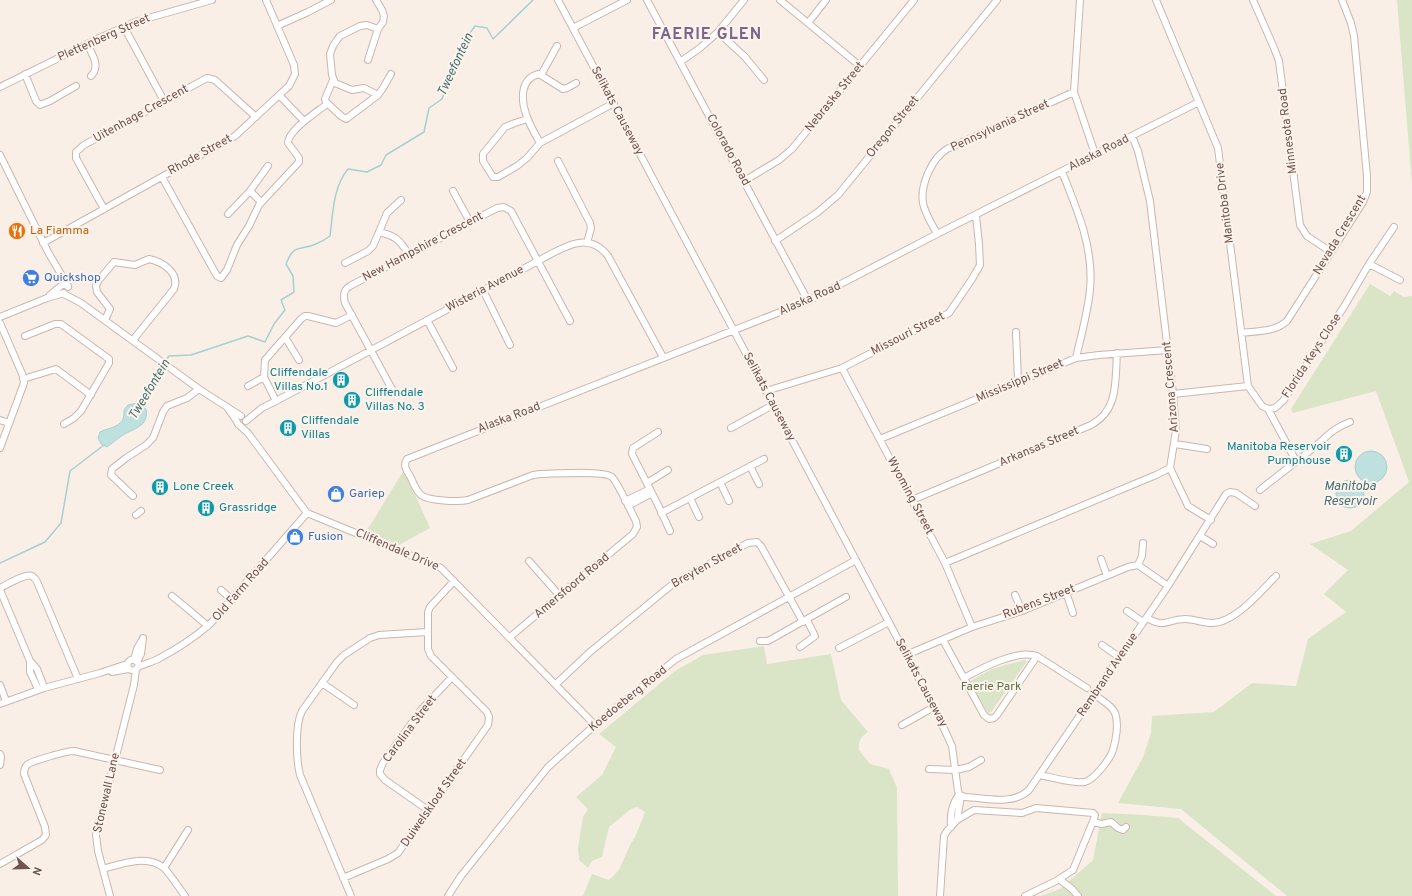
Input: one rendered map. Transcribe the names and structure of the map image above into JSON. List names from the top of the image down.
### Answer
{
  "streets": {
    "street": [
      "Plettenberg Street",
      "Nebraska Street",
      "Selikats Causeway",
      "Uitenhage Crescent",
      "Pennsylvania Street",
      "Oregon Street",
      "Minnesota Road",
      "Colorado Road",
      "Alaska Road",
      "Rhode Street",
      "Manitoba Drive",
      "Nevada Crescent",
      "New Hampshire Crescent",
      "Wisteria Avenue",
      "Missouri Street",
      "Florida Keys Close",
      "Mississippi Street",
      "Arizona Crescent",
      "Arkansas Street",
      "Wyoming Street",
      "Cliffendale Drive",
      "Breyten Street",
      "Amersfoord Road",
      "Old Farm Road",
      "Rubens Street",
      "Rembrand Avenue",
      "Koedoeberg Road",
      "Carolina Street",
      "Stonewall Lane",
      "Duiwelskloof Street"
    ]
  },
  "crossings": [
    ["Nebraska Street", "Colorado Road"],
    ["Selikats Causeway", "Alaska Road"],
    ["Selikats Causeway", "Missouri Street"],
    ["Selikats Causeway", "Rubens Street"],
    ["Selikats Causeway", "Rembrand Avenue"],
    ["Selikats Causeway", "Koedoeberg Road"],
    ["Uitenhage Crescent", "Rhode Street"],
    ["Pennsylvania Street", "Alaska Road"],
    ["Oregon Street", "Colorado Road"],
    ["Minnesota Road", "Nevada Crescent"],
    ["Colorado Road", "Alaska Road"],
    ["Alaska Road", "Manitoba Drive"],
    ["Alaska Road", "Missouri Street"],
    ["Alaska Road", "Arizona Crescent"],
    ["Alaska Road", "Amersfoord Road"],
    ["Manitoba Drive", "Nevada Crescent"],
    ["Manitoba Drive", "Florida Keys Close"],
    ["New Hampshire Crescent", "Wisteria Avenue"],
    ["Missouri Street", "Wyoming Street"],
    ["Mississippi Street", "Arizona Crescent"],
    ["Mississippi Street", "Arkansas Street"],
    ["Mississippi Street", "Wyoming Street"],
    ["Arkansas Street", "Wyoming Street"],
    ["Wyoming Street", "Rubens Street"],
    ["Cliffendale Drive", "Breyten Street"],
    ["Cliffendale Drive", "Amersfoord Road"],
    ["Cliffendale Drive", "Old Farm Road"],
    ["Cliffendale Drive", "Koedoeberg Road"],
    ["Breyten Street", "Koedoeberg Road"],
    ["Old Farm Road", "Stonewall Lane"],
    ["Carolina Street", "Duiwelskloof Street"]
  ],
  "districts": ["FAERIE GLEN"],
  "water": ["Tweefontein", "Manitoba Reservoir"],
  "parks": ["Faerie Park"],
  "places": {
    "restaurant": ["La Fiamma"],
    "supermarket": ["Quickshop"],
    "building": [
      "Cliffendale Villas No.1",
      "Cliffendale Villas No. 3",
      "Cliffendale Villas",
      "Manitoba Reservoir Pumphouse",
      "Lone Creek",
      "Grassridge"
    ],
    "shop": ["Gariep", "Fusion"]
  },
  "north": "right"
}
